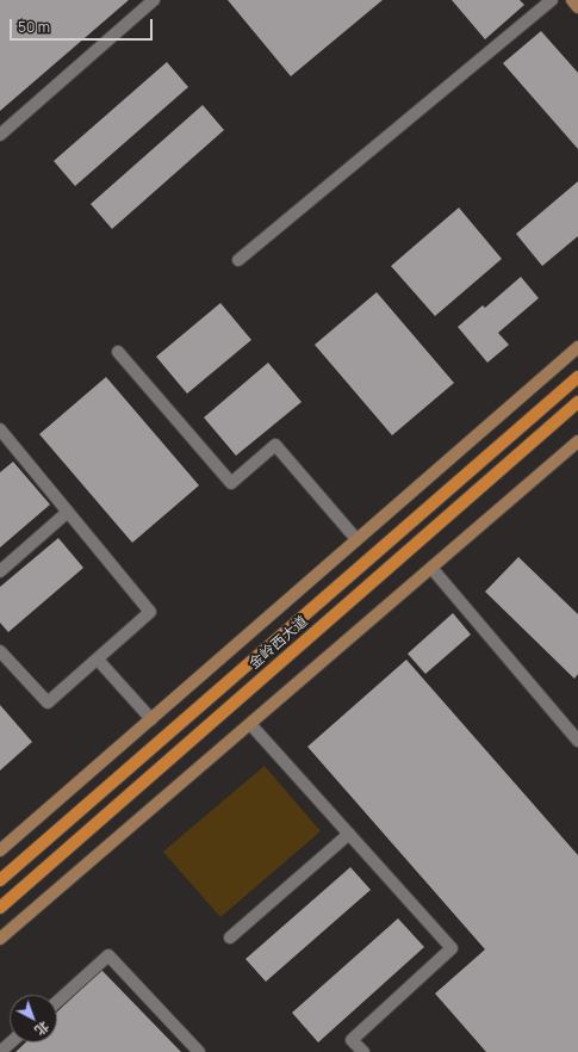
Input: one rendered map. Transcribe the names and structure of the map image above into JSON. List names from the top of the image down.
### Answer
{
  "streets": {
    "main road": ["金岭西大道"]
  },
  "scale_bar": "50 m",
  "north": "bottom right"
}
